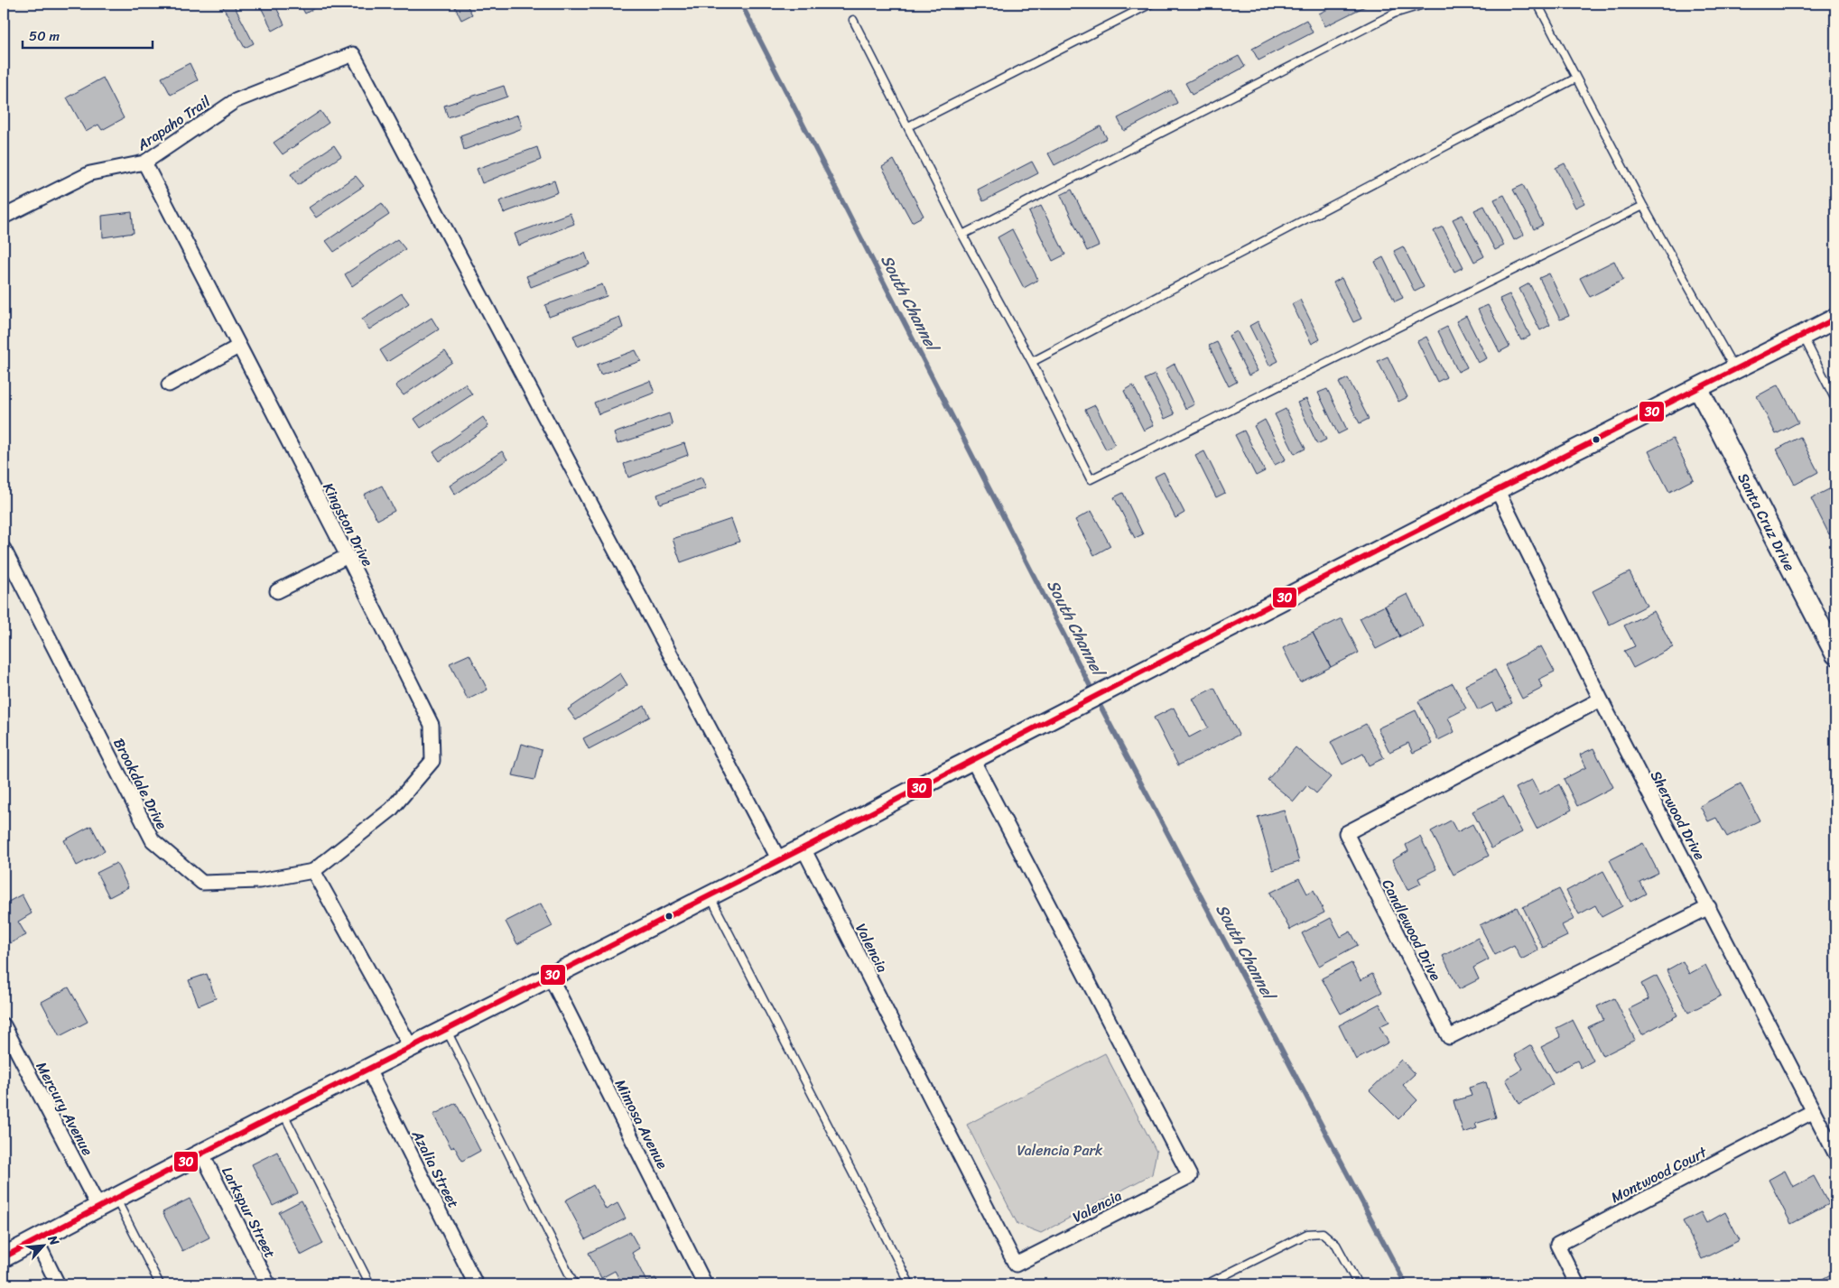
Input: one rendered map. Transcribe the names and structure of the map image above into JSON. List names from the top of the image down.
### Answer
{
  "streets": {
    "main road": ["Santa Cruz Drive"],
    "street": [
      "Arapaho Trail",
      "Kingston Drive",
      "Brookdale Drive",
      "Sherwood Drive",
      "Candlewood Drive",
      "Valencia",
      "Mercury Avenue",
      "Mimosa Avenue",
      "Azalia Street",
      "Montwood Court",
      "Larkspur Street"
    ]
  },
  "crossings": [
    ["Arapaho Trail", "Kingston Drive"],
    ["Kingston Drive", "Brookdale Drive"],
    ["Sherwood Drive", "Candlewood Drive"],
    ["Sherwood Drive", "Montwood Court"]
  ],
  "water": ["South Channel"],
  "parks": ["Valencia Park"],
  "lines": ["transit line 30"],
  "scale_bar": "50 m",
  "north": "top right"
}
